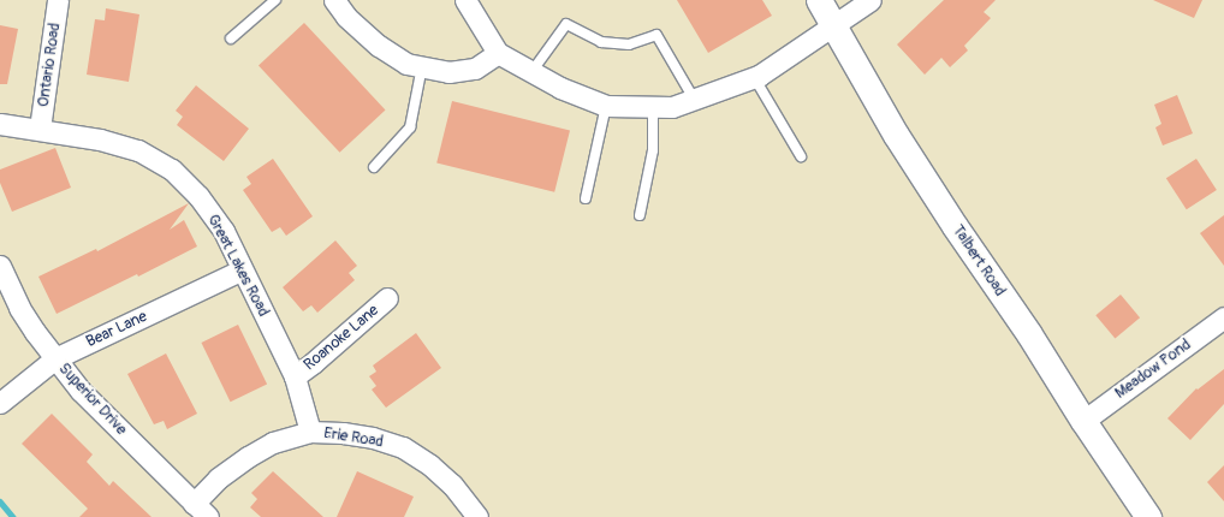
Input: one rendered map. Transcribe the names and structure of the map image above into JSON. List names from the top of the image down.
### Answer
{
  "streets": {
    "street": [
      "Ontario Road",
      "Talbert Road",
      "Great Lakes Road",
      "Bear Lane",
      "Roanoke Lane",
      "Meadow Pond",
      "Superior Drive",
      "Erie Road"
    ]
  },
  "crossings": [
    ["Ontario Road", "Great Lakes Road"],
    ["Talbert Road", "Meadow Pond"],
    ["Great Lakes Road", "Bear Lane"],
    ["Great Lakes Road", "Roanoke Lane"],
    ["Great Lakes Road", "Erie Road"],
    ["Bear Lane", "Superior Drive"],
    ["Superior Drive", "Erie Road"]
  ]
}
